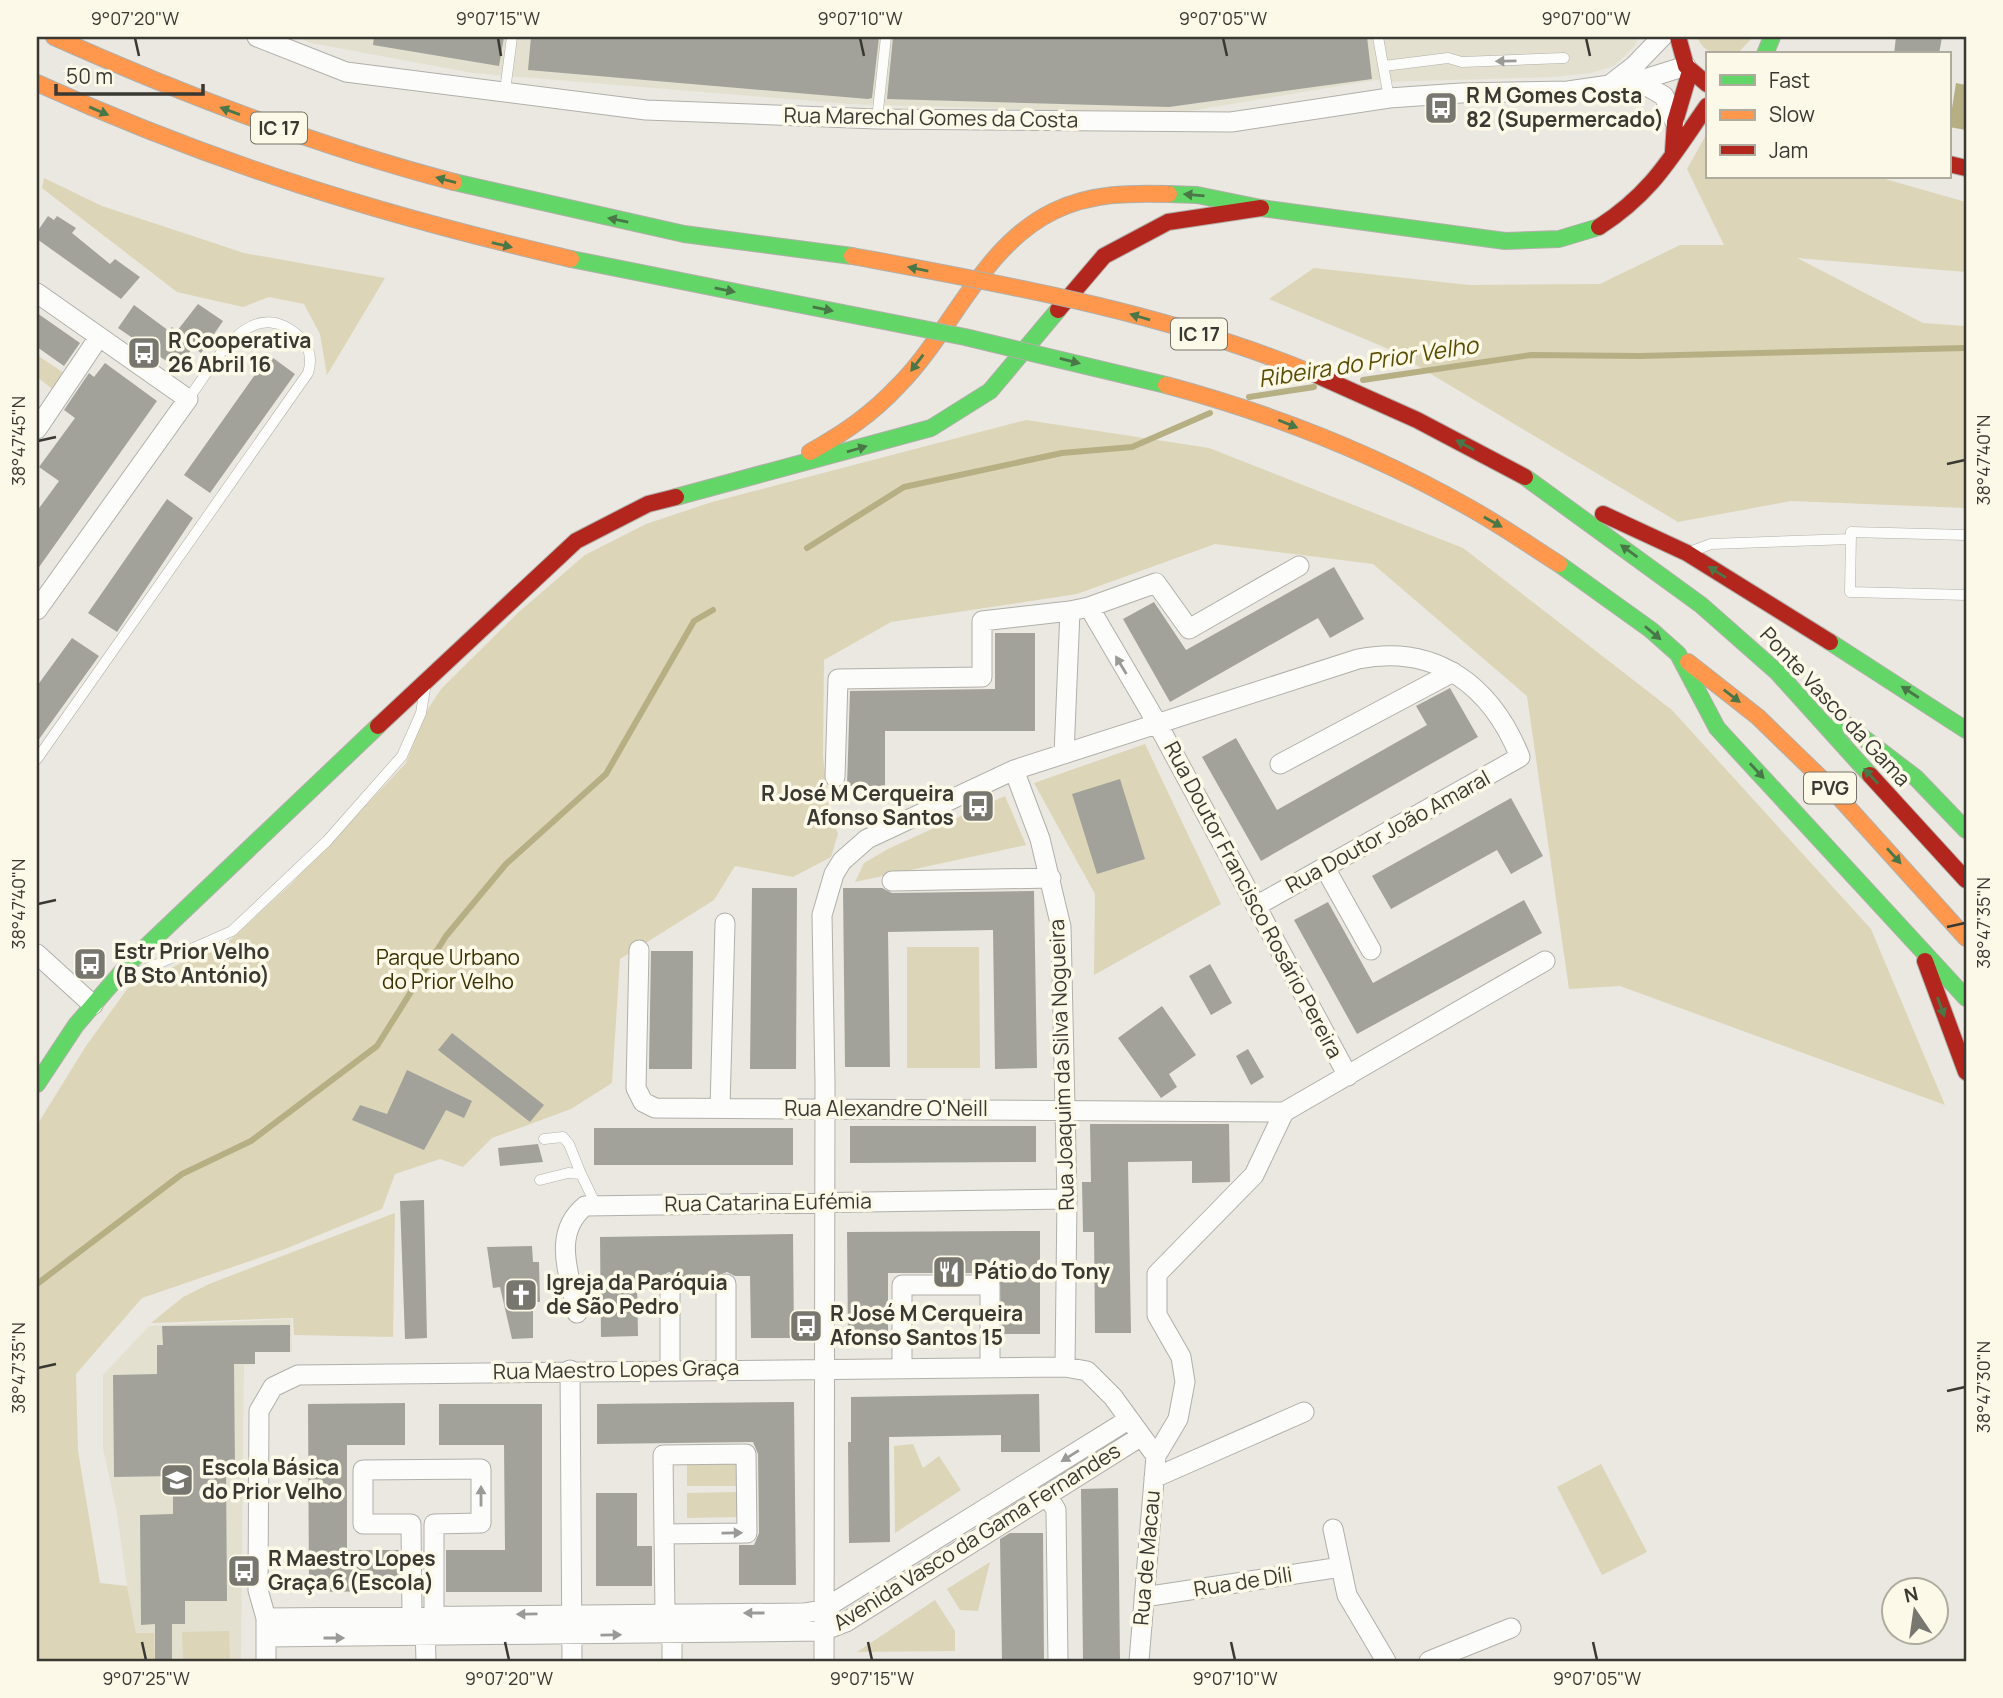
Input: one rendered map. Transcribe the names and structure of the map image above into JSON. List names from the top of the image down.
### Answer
{
  "streets": {
    "main road": ["IC 17", "Ponte Vasco da Gama", "PVG"],
    "street": [
      "Rua Marechal Gomes da Costa",
      "Rua Doutor João Amaral",
      "Rua Doutor Francisco Rosário Pereira",
      "Rua Joaquim da Silva Nogueira",
      "Rua Alexandre O'Neill",
      "Rua Catarina Eufémia",
      "Rua Maestro Lopes Graça",
      "Avenida Vasco da Gama Fernandes",
      "Rua de Macau",
      "Rua de Díli"
    ]
  },
  "crossings": [
    ["IC 17", "Ponte Vasco da Gama"],
    ["IC 17", "PVG"],
    ["Rua Doutor João Amaral", "Rua Doutor Francisco Rosário Pereira"],
    ["Rua Joaquim da Silva Nogueira", "Rua Alexandre O'Neill"],
    ["Rua Joaquim da Silva Nogueira", "Rua Catarina Eufémia"],
    ["Rua Joaquim da Silva Nogueira", "Rua Maestro Lopes Graça"],
    ["Rua Maestro Lopes Graça", "Avenida Vasco da Gama Fernandes"],
    ["Rua Maestro Lopes Graça", "Rua de Macau"],
    ["Rua de Macau", "Rua de Díli"]
  ],
  "water": ["Ribeira do Prior Velho"],
  "parks": ["Parque Urbano do Prior Velho"],
  "places": {
    "bus stop": [
      "R M Gomes Costa 82 (Supermercado)",
      "R Cooperativa 26 Abril 16",
      "R José M Cerqueira Afonso Santos",
      "Estr Prior Velho (B Sto António)",
      "R José M Cerqueira Afonso Santos 15",
      "R Maestro Lopes Graça 6 (Escola)"
    ],
    "restaurant": ["Pátio do Tony"],
    "church": ["Igreja da Paróquia de São Pedro"],
    "school or university": ["Escola Básica do Prior Velho"]
  },
  "legend": ["Fast", "Slow", "Jam"],
  "scale_bar": "50 m",
  "north": "top",
  "coordinates": [
    "9°07'20\"W",
    "9°07'15\"W",
    "9°07'10\"W",
    "9°07'05\"W",
    "9°07'00\"W",
    "38°47'45\"N",
    "38°47'40\"N",
    "38°47'35\"N",
    "38°47'30\"N",
    "9°07'25\"W"
  ]
}
